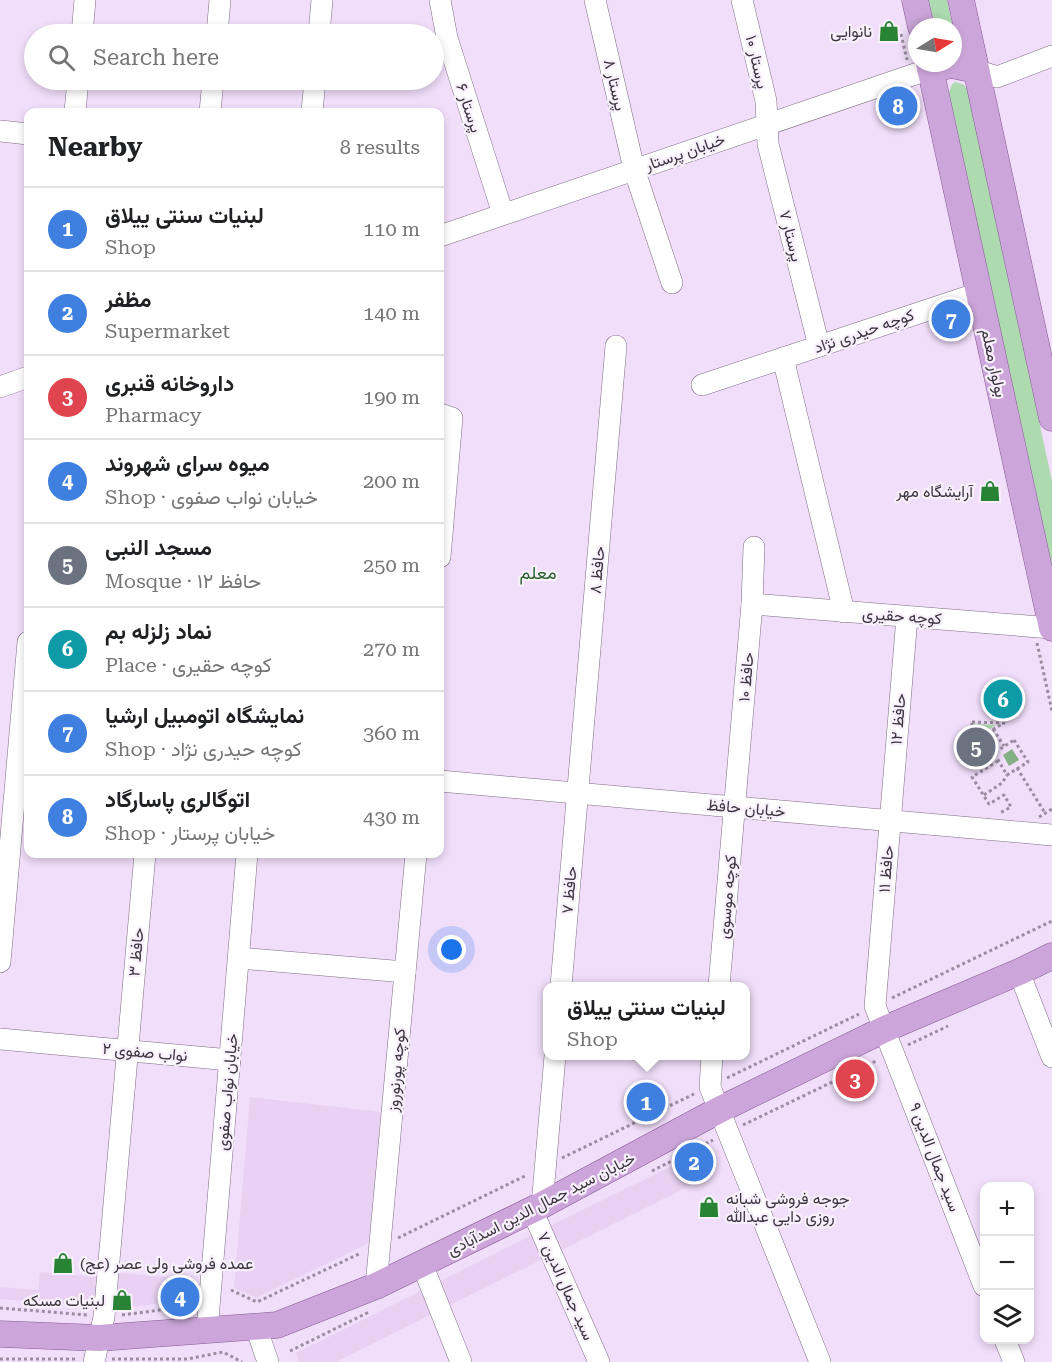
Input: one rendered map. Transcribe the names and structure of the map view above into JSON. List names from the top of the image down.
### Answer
{
  "streets": {
    "main road": ["بولوار معلم", "خیابان سید جمال الدین اسدآبادی"],
    "street": [
      "پرستار ۱۰",
      "پرستار ۸",
      "پرستار ۶",
      "خیابان پرستار",
      "پرستار ۷",
      "کوچه حیدری نژاد",
      "حافظ ۸",
      "کوچه حقیری",
      "حافظ ۱۰",
      "حافظ ۱۲",
      "خیابان حافظ",
      "حافظ ۱۱",
      "حافظ ۷",
      "کوچه موسوی",
      "حافظ ۳",
      "نواب صفوی ۲",
      "کوچه پورنوروز",
      "خیابان نواب صفوی",
      "سید جمال الدین ۹",
      "سید جمال الدین ۷"
    ]
  },
  "crossings": [
    ["پرستار ۱۰", "خیابان پرستار"],
    ["پرستار ۱۰", "پرستار ۷"],
    ["پرستار ۸", "خیابان پرستار"],
    ["پرستار ۶", "خیابان پرستار"],
    ["خیابان پرستار", "پرستار ۷"],
    ["پرستار ۷", "کوچه حیدری نژاد"],
    ["کوچه حیدری نژاد", "بولوار معلم"],
    ["بولوار معلم", "کوچه حقیری"],
    ["حافظ ۸", "خیابان حافظ"],
    ["حافظ ۸", "حافظ ۷"],
    ["کوچه حقیری", "حافظ ۱۰"],
    ["کوچه حقیری", "حافظ ۱۲"],
    ["حافظ ۱۰", "خیابان حافظ"],
    ["حافظ ۱۰", "کوچه موسوی"],
    ["حافظ ۱۲", "خیابان حافظ"],
    ["حافظ ۱۲", "حافظ ۱۱"],
    ["خیابان حافظ", "حافظ ۱۱"],
    ["خیابان حافظ", "حافظ ۷"],
    ["خیابان حافظ", "کوچه موسوی"],
    ["حافظ ۱۱", "سید جمال الدین ۹"],
    ["حافظ ۱۱", "خیابان سید جمال الدین اسدآبادی"],
    ["حافظ ۳", "نواب صفوی ۲"],
    ["حافظ ۳", "خیابان سید جمال الدین اسدآبادی"],
    ["نواب صفوی ۲", "خیابان نواب صفوی"],
    ["کوچه پورنوروز", "خیابان سید جمال الدین اسدآبادی"],
    ["خیابان نواب صفوی", "خیابان سید جمال الدین اسدآبادی"],
    ["سید جمال الدین ۹", "خیابان سید جمال الدین اسدآبادی"],
    ["خیابان سید جمال الدین اسدآبادی", "سید جمال الدین ۷"]
  ],
  "districts": ["معلم"],
  "places": {
    "shop": [
      "نانوایی",
      "آرایشگاه مهر",
      "جوجه فروشی شبانه روزی دایی عبدالله",
      "عمده فروشی ولی عصر (عج)",
      "لبنیات مسکه"
    ]
  },
  "north": "right",
  "page": {
    "search": "Search here",
    "pins": [
      "8",
      "7",
      "6",
      "5",
      "3",
      "1",
      "2",
      "4"
    ],
    "heading": ["Nearby", "8 results"],
    "list": [
      {
        "mark": "1",
        "name": "لبنیات سنتی ییلاق",
        "note": "Shop",
        "value": "110 m"
      },
      {
        "mark": "2",
        "name": "مظفر",
        "note": "Supermarket",
        "value": "140 m"
      },
      {
        "mark": "3",
        "name": "داروخانه قنبری",
        "note": "Pharmacy",
        "value": "190 m"
      },
      {
        "mark": "4",
        "name": "میوه سرای شهروند",
        "note": "Shop · خیابان نواب صفوی",
        "value": "200 m"
      },
      {
        "mark": "5",
        "name": "مسجد النبی",
        "note": "Mosque · حافظ ۱۲",
        "value": "250 m"
      },
      {
        "mark": "6",
        "name": "نماد زلزله بم",
        "note": "Place · کوچه حقیری",
        "value": "270 m"
      },
      {
        "mark": "7",
        "name": "نمایشگاه اتومبیل ارشیا",
        "note": "Shop · کوچه حیدری نژاد",
        "value": "360 m"
      },
      {
        "mark": "8",
        "name": "اتوگالری پاسارگاد",
        "note": "Shop · خیابان پرستار",
        "value": "430 m"
      }
    ],
    "popup": ["لبنیات سنتی ییلاق", "Shop"],
    "map_buttons": ["+", "−"]
  }
}
